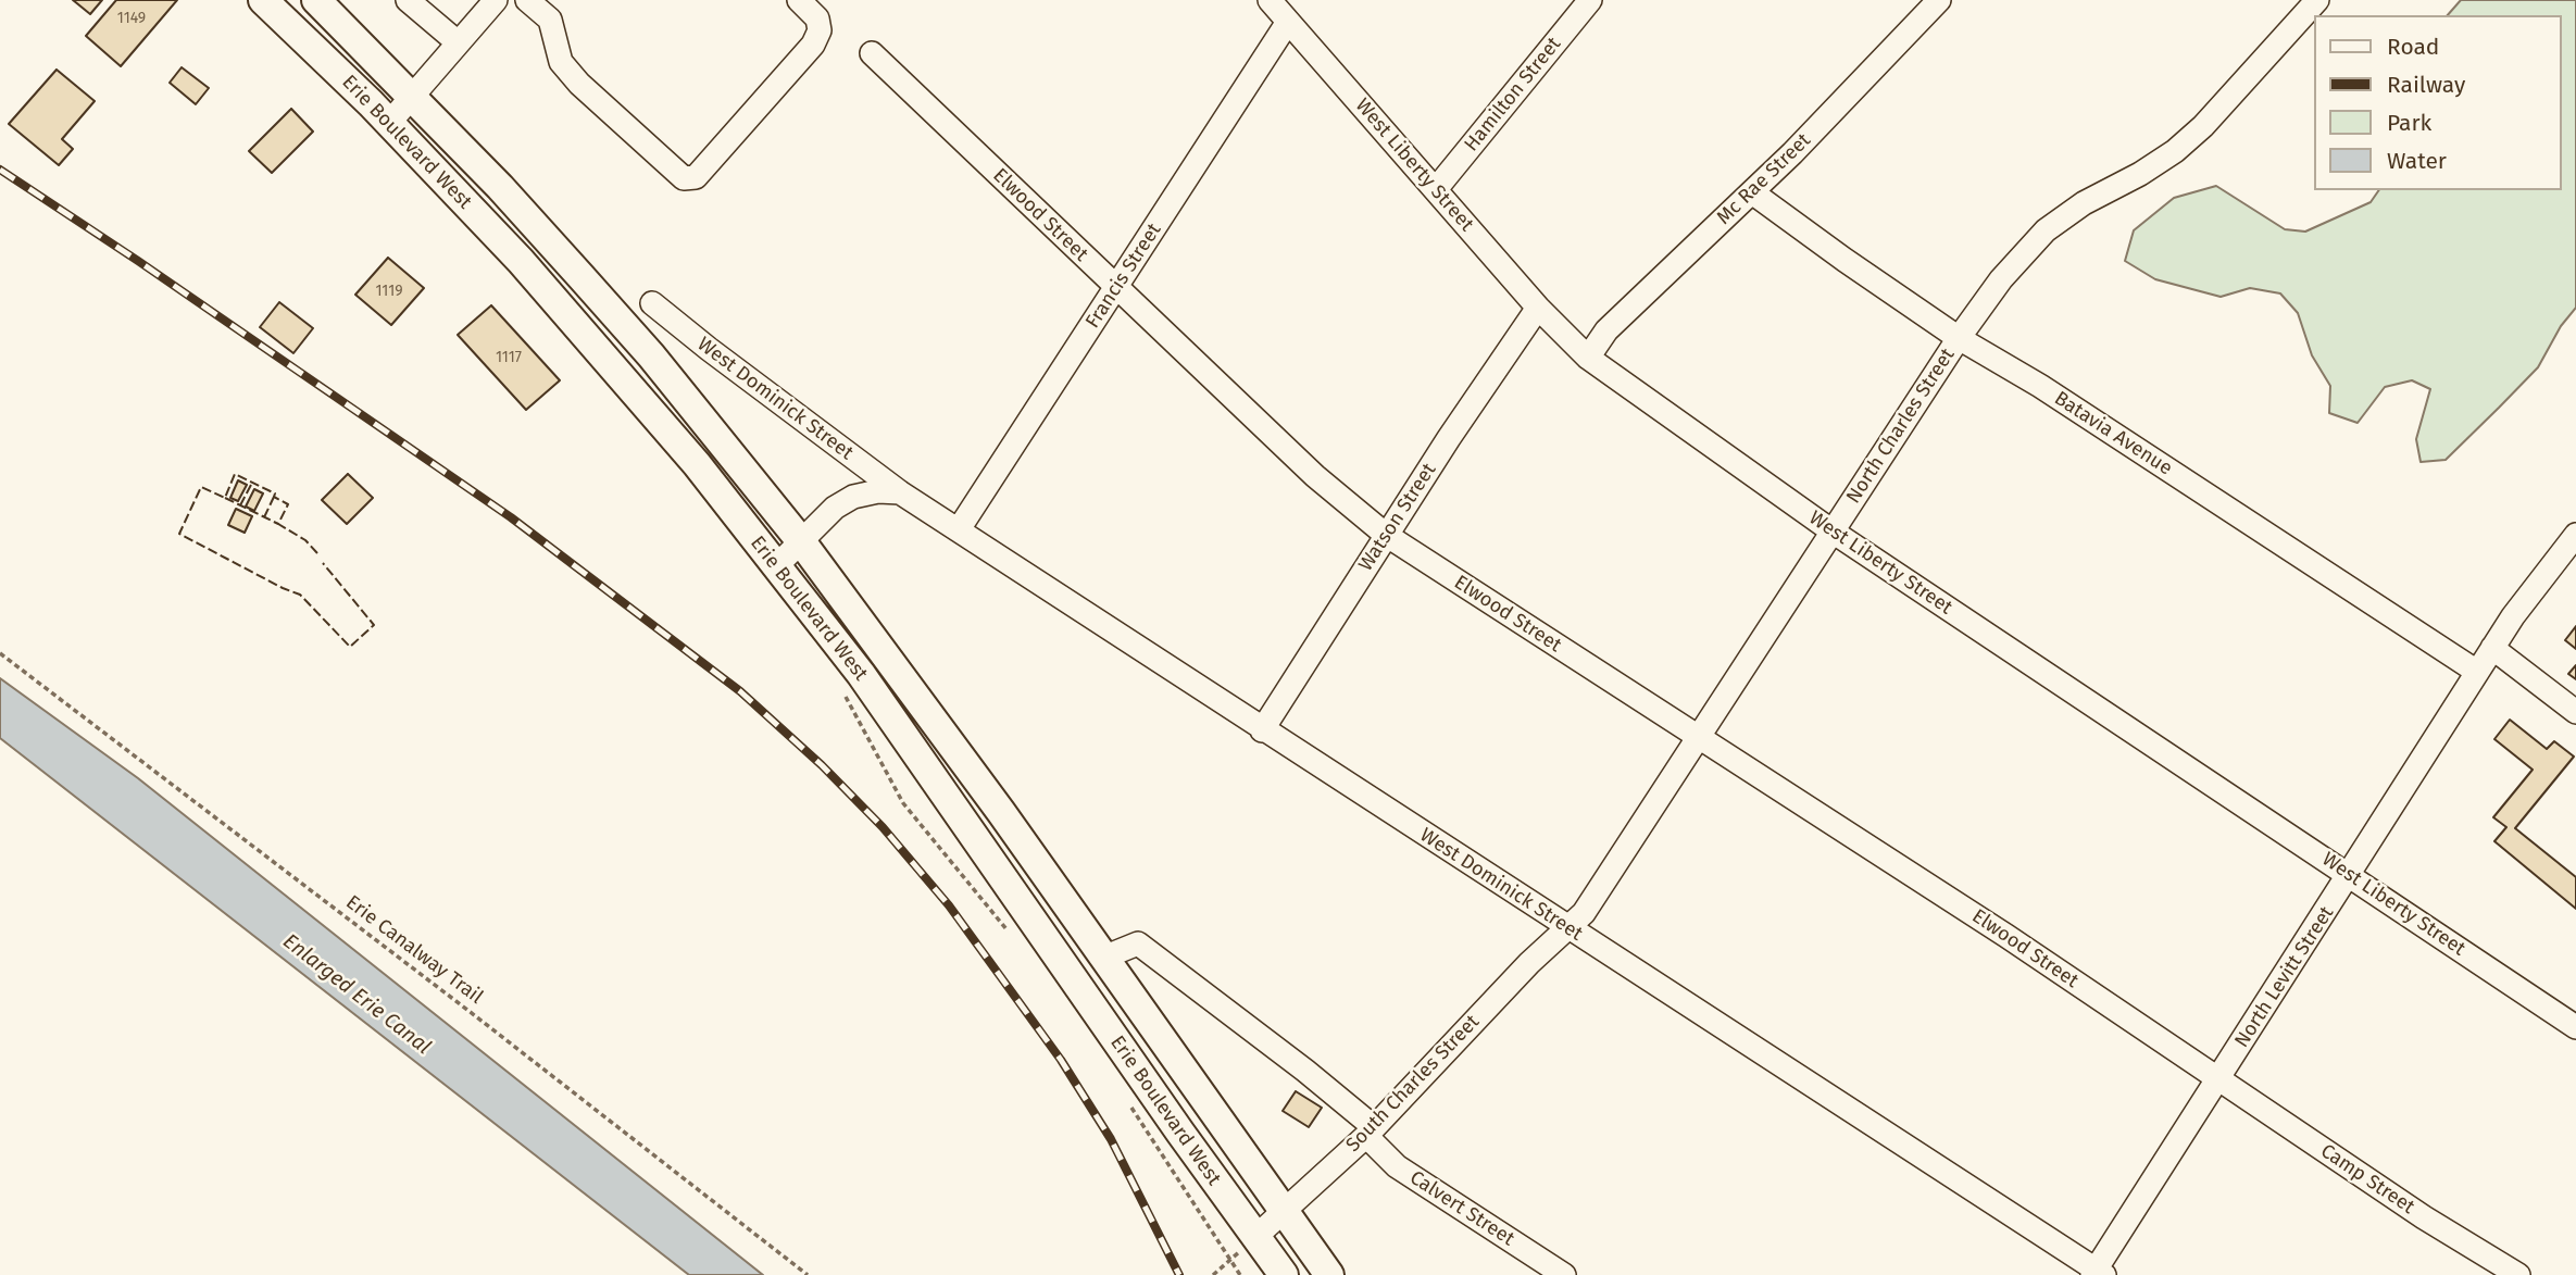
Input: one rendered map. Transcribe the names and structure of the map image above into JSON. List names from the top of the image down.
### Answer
{
  "streets": {
    "main road": ["Erie Boulevard West"],
    "street": [
      "Hamilton Street",
      "West Liberty Street",
      "Mc Rae Street",
      "Elwood Street",
      "Francis Street",
      "West Dominick Street",
      "North Charles Street",
      "Batavia Avenue",
      "Watson Street",
      "North Levitt Street",
      "South Charles Street",
      "Camp Street",
      "Calvert Street"
    ],
    "path": ["Erie Canalway Trail"]
  },
  "crossings": [
    ["Hamilton Street", "West Liberty Street"],
    ["Erie Boulevard West", "South Charles Street"],
    ["Erie Boulevard West", "Calvert Street"],
    ["West Liberty Street", "Mc Rae Street"],
    ["West Liberty Street", "Francis Street"],
    ["West Liberty Street", "North Charles Street"],
    ["West Liberty Street", "Watson Street"],
    ["West Liberty Street", "North Levitt Street"],
    ["Mc Rae Street", "Batavia Avenue"],
    ["Elwood Street", "Francis Street"],
    ["Elwood Street", "North Charles Street"],
    ["Elwood Street", "Watson Street"],
    ["Elwood Street", "North Levitt Street"],
    ["Elwood Street", "Camp Street"],
    ["Francis Street", "West Dominick Street"],
    ["West Dominick Street", "North Charles Street"],
    ["West Dominick Street", "Watson Street"],
    ["West Dominick Street", "North Levitt Street"],
    ["West Dominick Street", "South Charles Street"],
    ["North Charles Street", "Batavia Avenue"],
    ["North Charles Street", "South Charles Street"],
    ["Batavia Avenue", "North Levitt Street"],
    ["North Levitt Street", "Camp Street"],
    ["South Charles Street", "Calvert Street"]
  ],
  "water": ["Enlarged Erie Canal"],
  "house_numbers": ["1149", "1119", "1117"],
  "legend": [
    "Road",
    "Railway",
    "Park",
    "Water"
  ]
}
